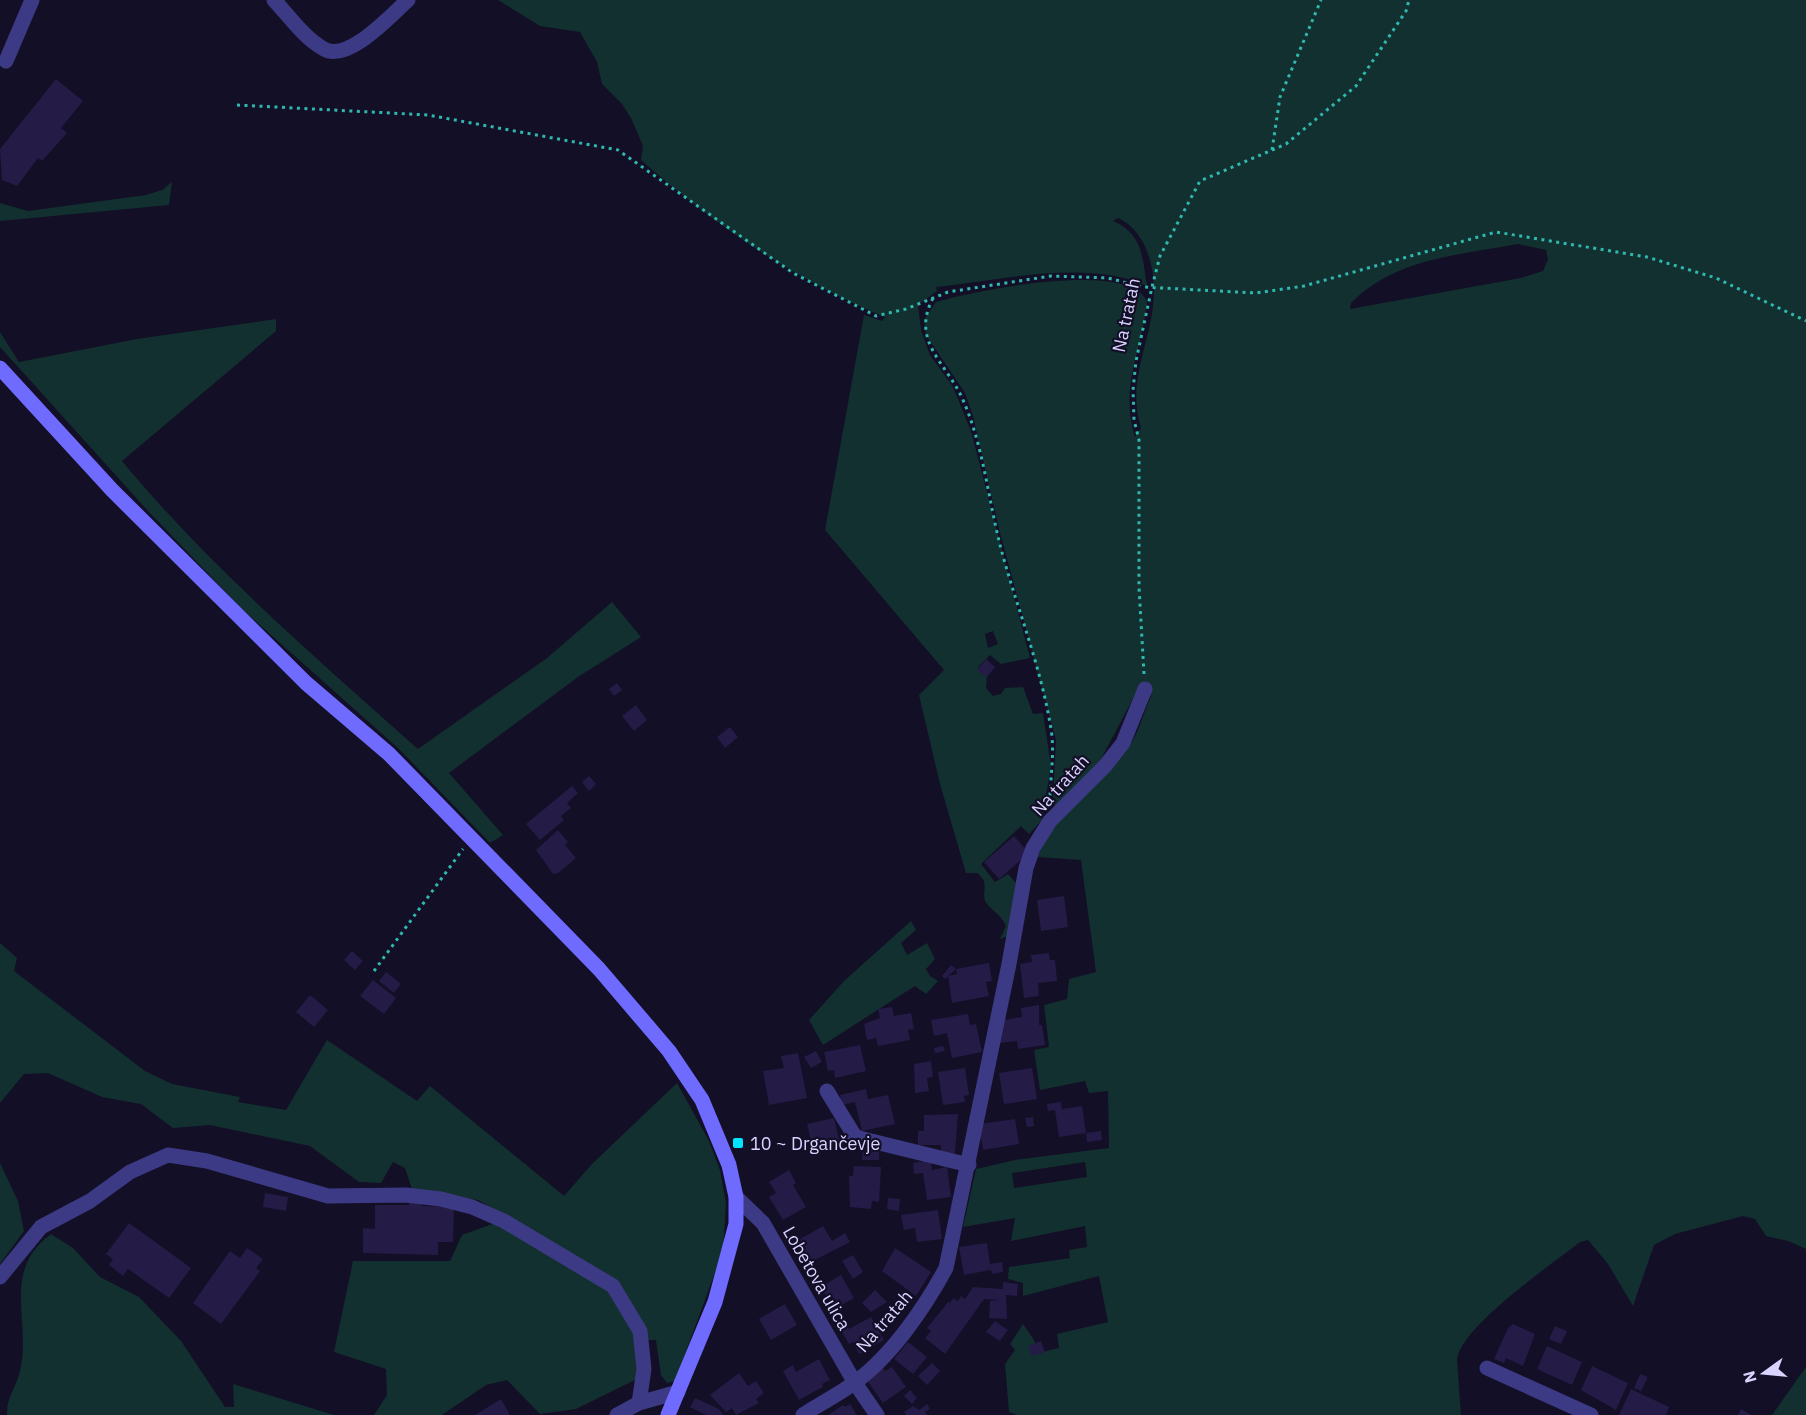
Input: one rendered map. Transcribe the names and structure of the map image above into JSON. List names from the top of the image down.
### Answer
{
  "streets": {
    "street": ["Na tratah", "Lobetova ulica"]
  },
  "crossings": [
    ["Na tratah", "Lobetova ulica"]
  ],
  "places": {
    "transit": ["10 ~ Drgančevje"]
  },
  "north": "left"
}
